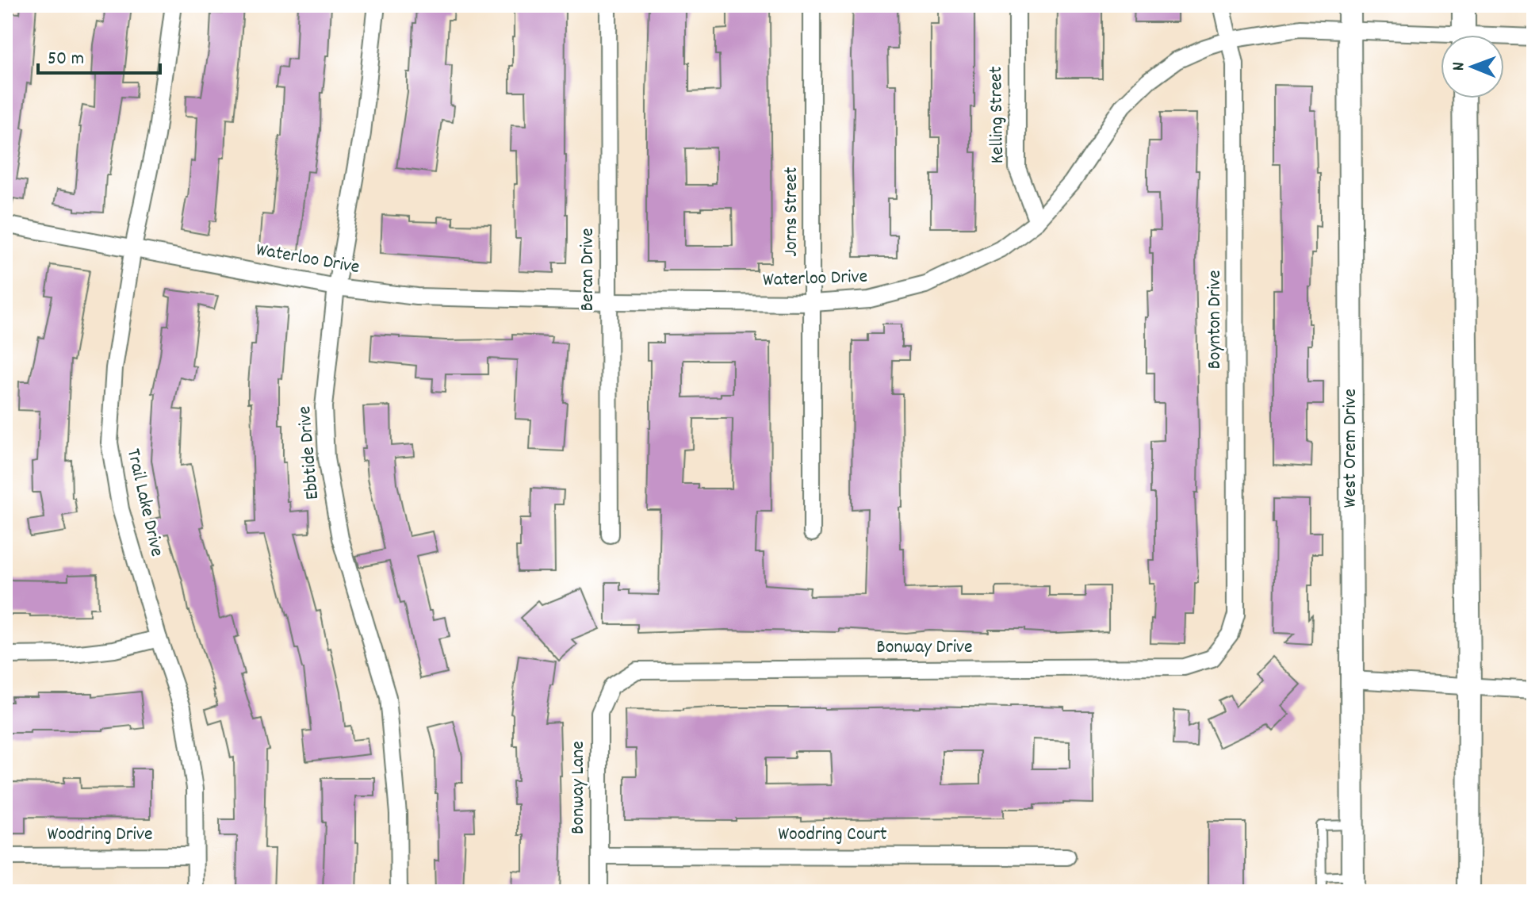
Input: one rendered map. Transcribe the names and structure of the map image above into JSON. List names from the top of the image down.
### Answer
{
  "streets": {
    "main road": ["West Orem Drive"],
    "street": [
      "Kelling Street",
      "Jorns Street",
      "Waterloo Drive",
      "Beran Drive",
      "Boynton Drive",
      "Ebbtide Drive",
      "Trail Lake Drive",
      "Bonway Drive",
      "Bonway Lane",
      "Woodring Drive",
      "Woodring Court"
    ]
  },
  "crossings": [
    ["Kelling Street", "Waterloo Drive"],
    ["Jorns Street", "Waterloo Drive"],
    ["Waterloo Drive", "Beran Drive"],
    ["Waterloo Drive", "Boynton Drive"],
    ["Waterloo Drive", "West Orem Drive"],
    ["Waterloo Drive", "Ebbtide Drive"],
    ["Waterloo Drive", "Trail Lake Drive"],
    ["Boynton Drive", "Bonway Drive"],
    ["Trail Lake Drive", "Woodring Drive"],
    ["Bonway Drive", "Bonway Lane"],
    ["Bonway Lane", "Woodring Court"]
  ],
  "scale_bar": "50 m",
  "north": "left"
}
